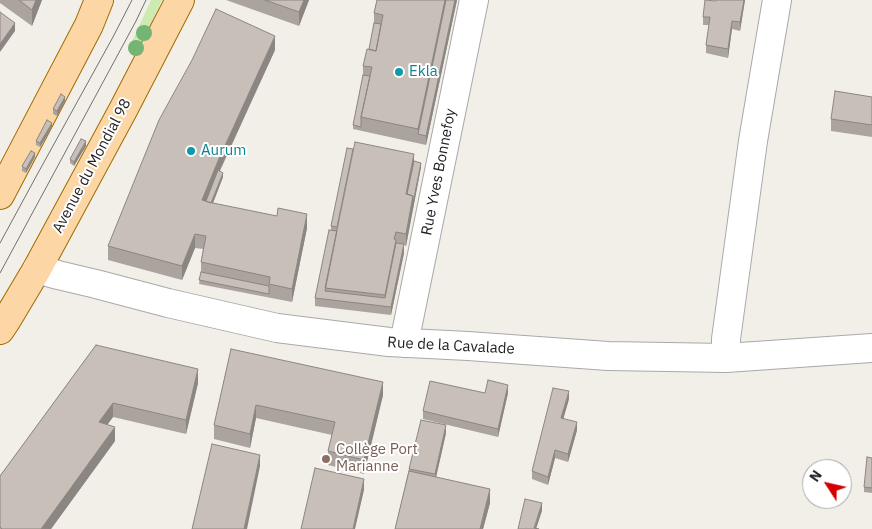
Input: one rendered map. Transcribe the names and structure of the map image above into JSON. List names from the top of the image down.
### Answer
{
  "streets": {
    "main road": ["Avenue du Mondial 98"],
    "street": ["Rue Yves Bonnefoy", "Rue de la Cavalade"]
  },
  "crossings": [
    ["Avenue du Mondial 98", "Rue de la Cavalade"],
    ["Rue Yves Bonnefoy", "Rue de la Cavalade"]
  ],
  "places": ["Ekla", "Aurum", "Collège Port Marianne"],
  "north": "top left"
}
